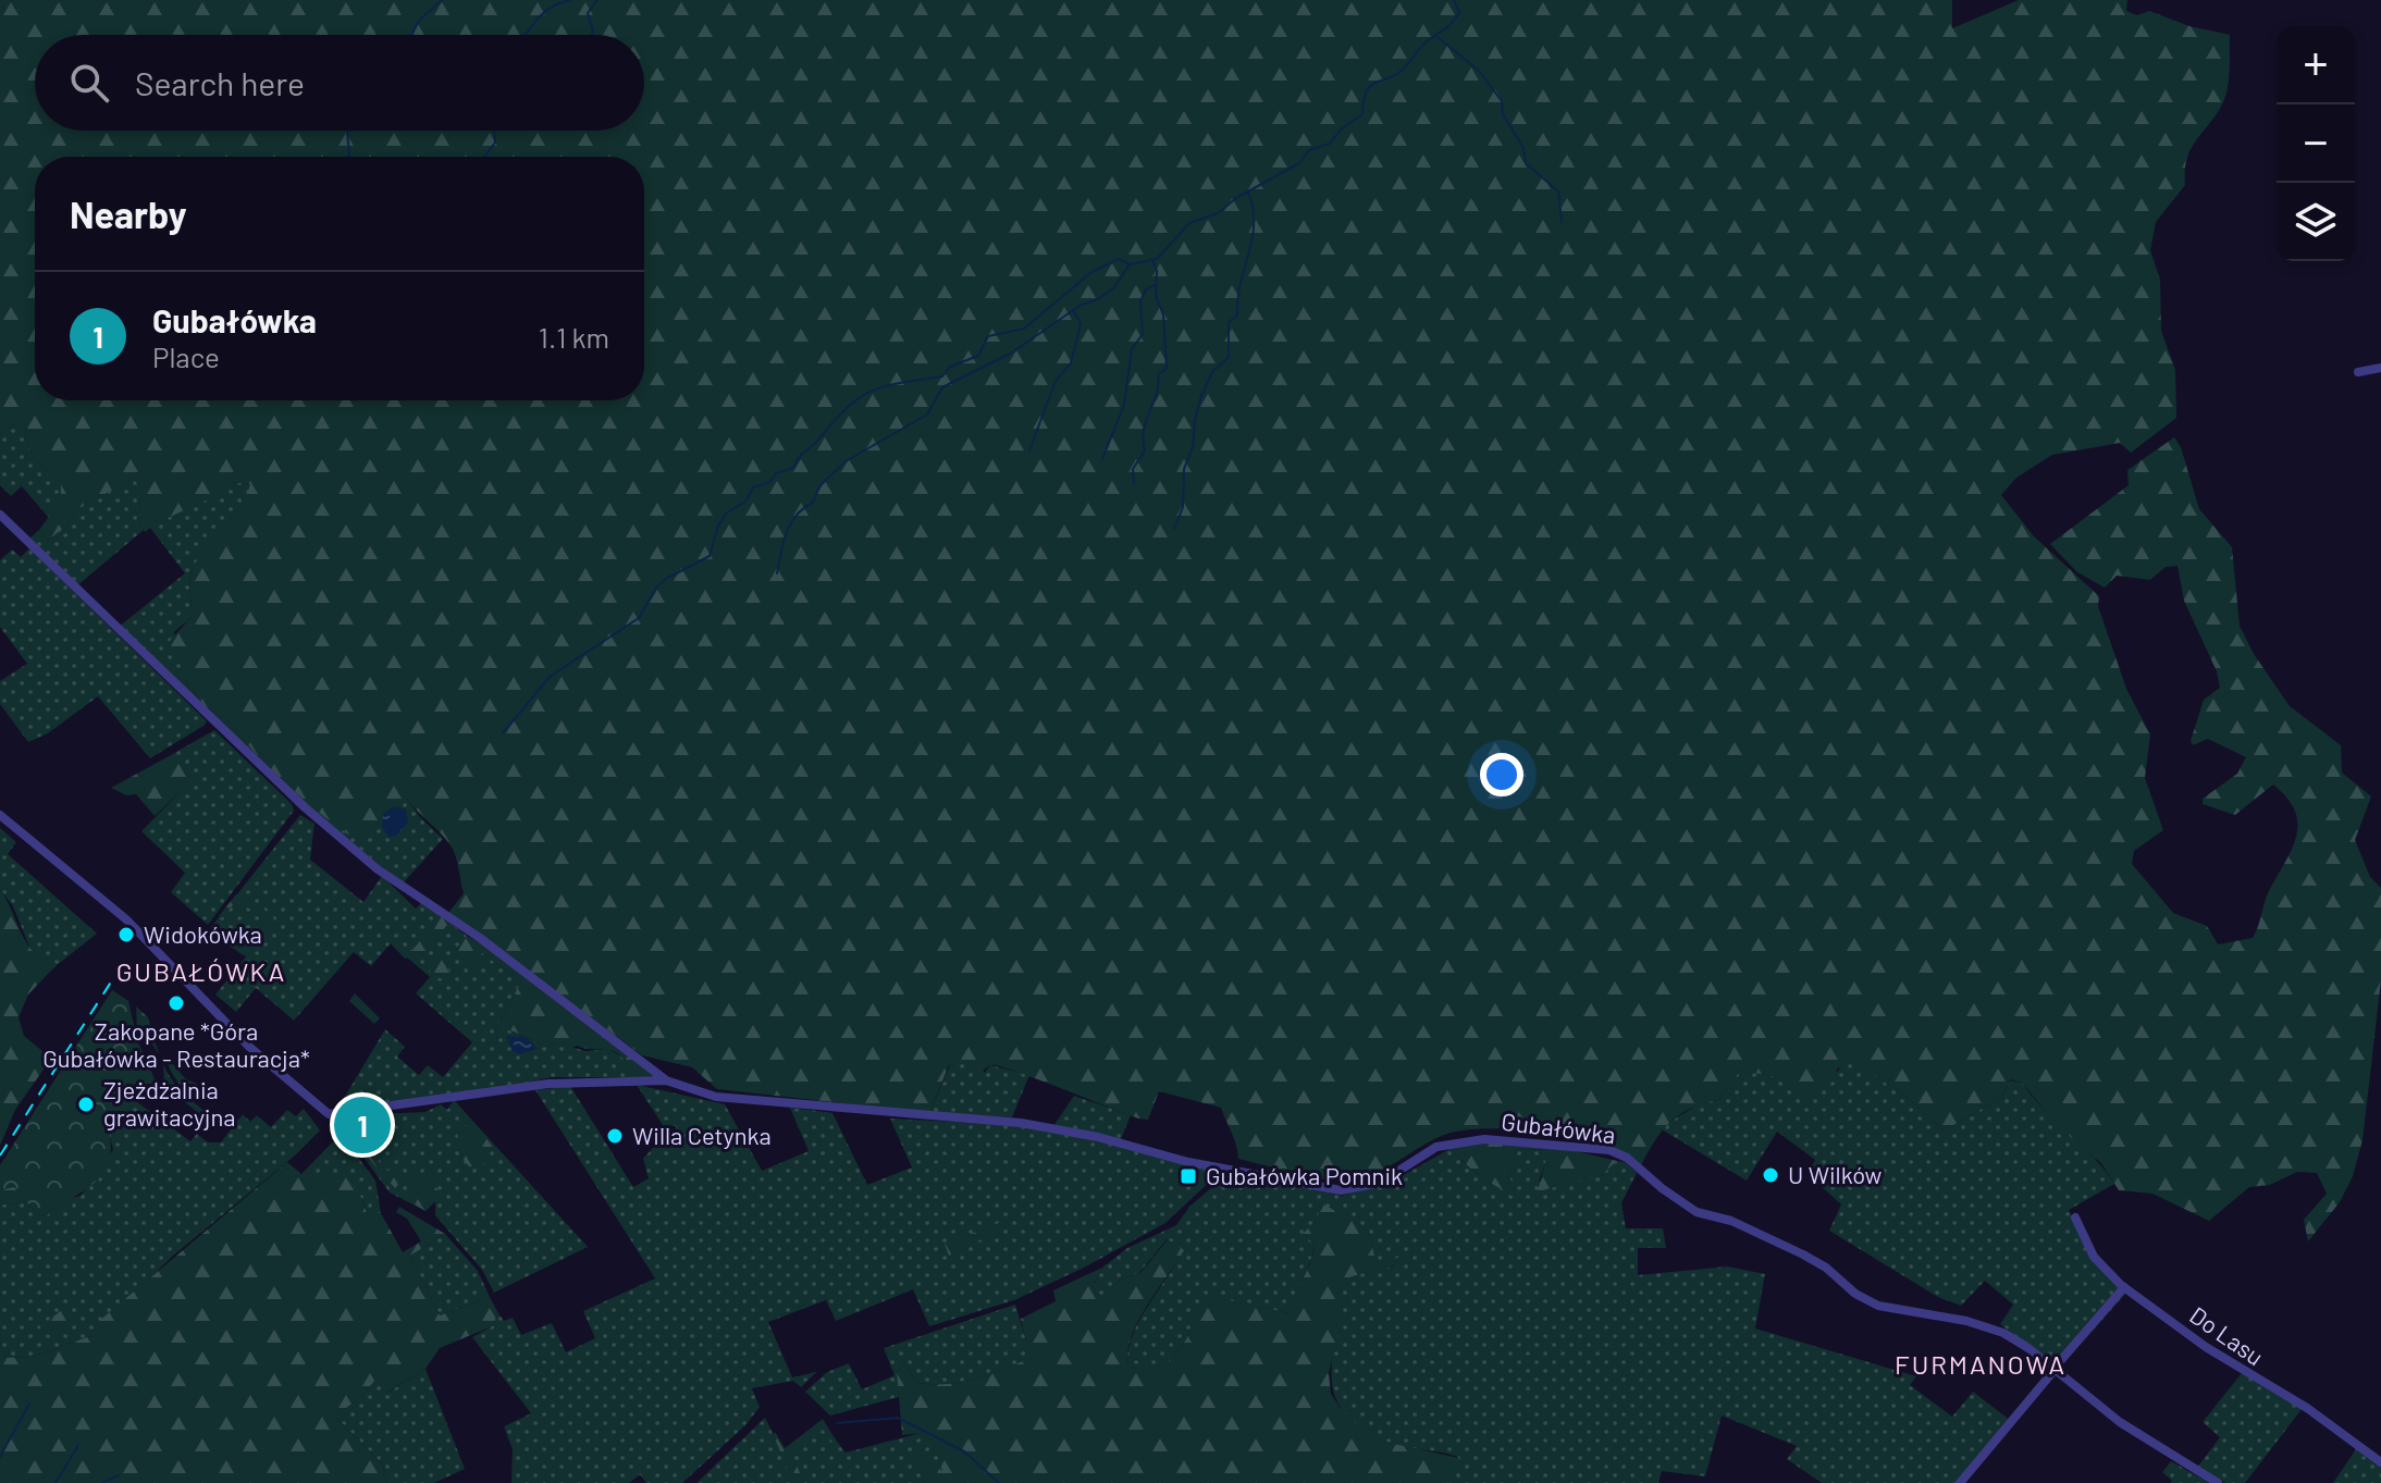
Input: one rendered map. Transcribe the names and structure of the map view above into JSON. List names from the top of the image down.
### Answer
{
  "streets": {
    "street": ["Gubałówka", "Do Lasu"]
  },
  "districts": ["GUBAŁÓWKA", "FURMANOWA"],
  "places": {
    "other": [
      "Widokówka",
      "Zakopane *Góra Gubałówka - Restauracja*",
      "Zjeżdżalnia grawitacyjna",
      "Willa Cetynka",
      "U Wilków"
    ],
    "transit": ["Gubałówka Pomnik"]
  },
  "page": {
    "map_buttons": ["+", "−"],
    "search": "Search here",
    "heading": "Nearby",
    "list": [
      {
        "mark": "1",
        "name": "Gubałówka",
        "note": "Place",
        "value": "1.1 km"
      }
    ],
    "pins": "1"
  }
}
